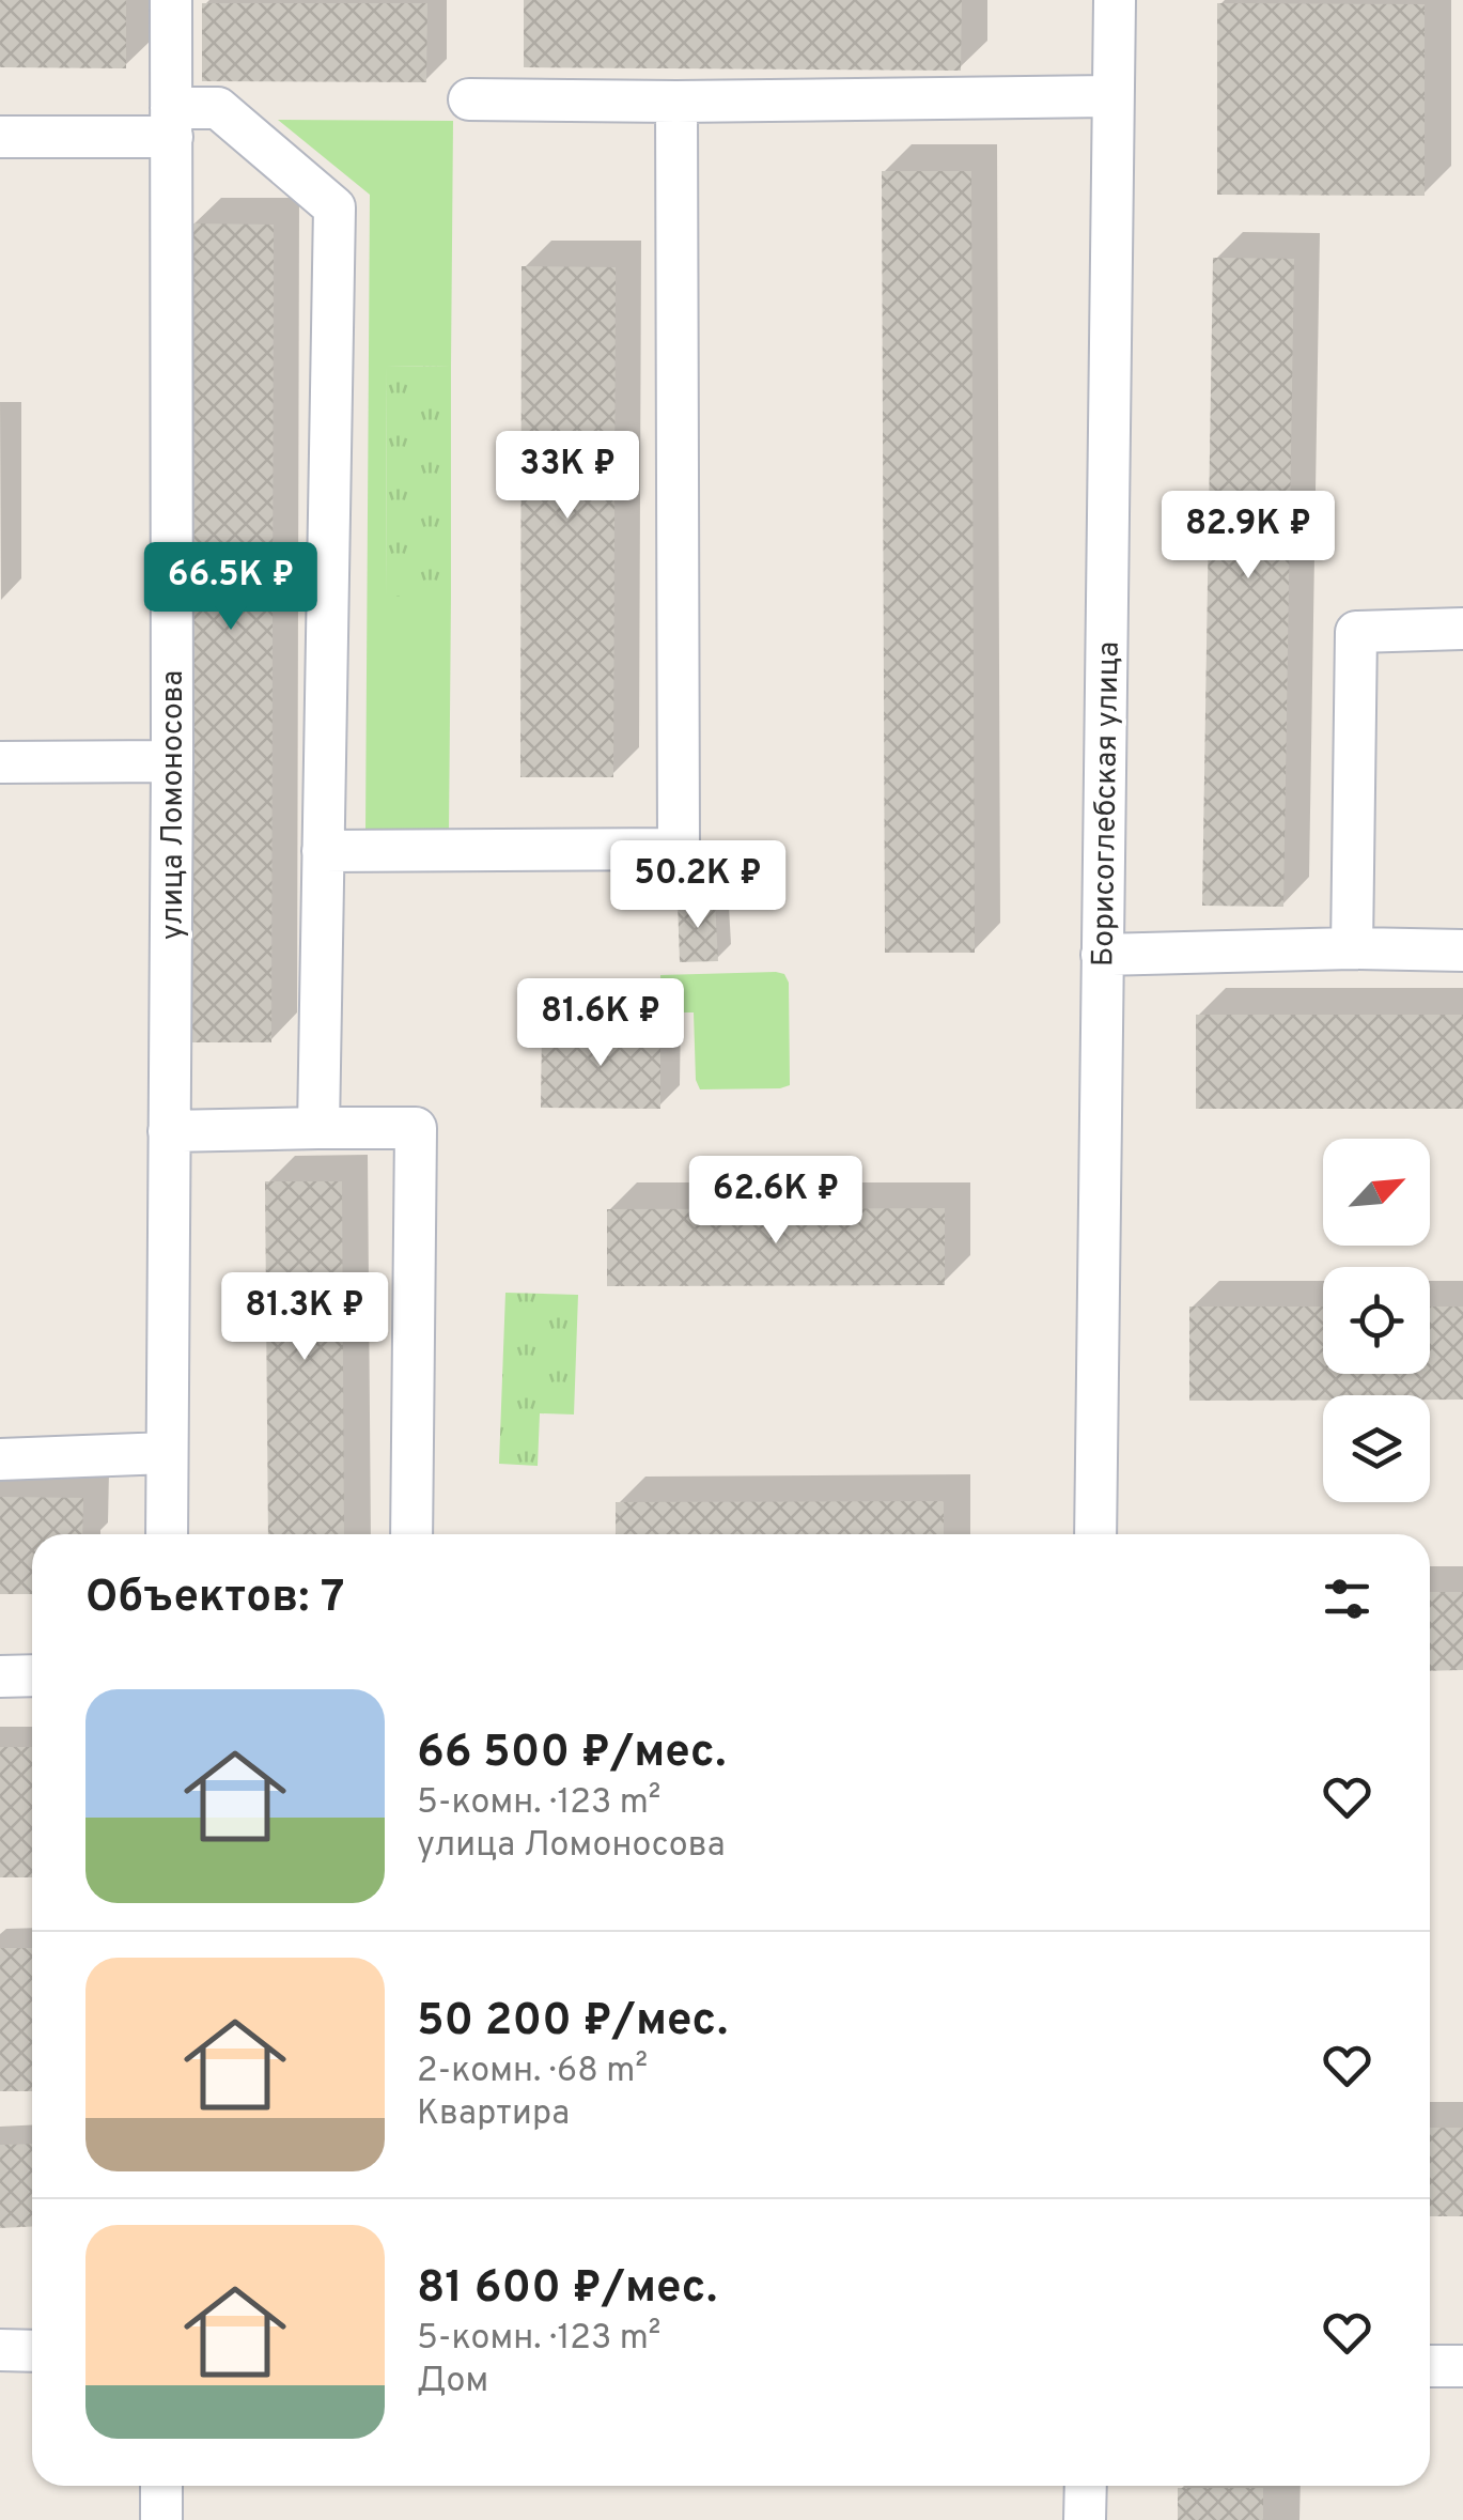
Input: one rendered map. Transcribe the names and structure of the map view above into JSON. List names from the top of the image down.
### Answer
{
  "streets": {
    "street": ["Борисоглебская улица", "улица Ломоносова"]
  },
  "north": "top right",
  "page": {
    "price": [
      "33K ₽",
      "82.9K ₽",
      "66.5K ₽",
      "50.2K ₽",
      "81.6K ₽",
      "62.6K ₽",
      "81.3K ₽"
    ],
    "heading": "Объектов: 7",
    "list": [
      {
        "name": "66 500 ₽/мес.",
        "note": "5-комн. · 123 m² · улица Ломоносова"
      },
      {
        "name": "50 200 ₽/мес.",
        "note": "2-комн. · 68 m² · Квартира"
      },
      {
        "name": "81 600 ₽/мес.",
        "note": "5-комн. · 123 m² · Дом"
      }
    ]
  }
}
